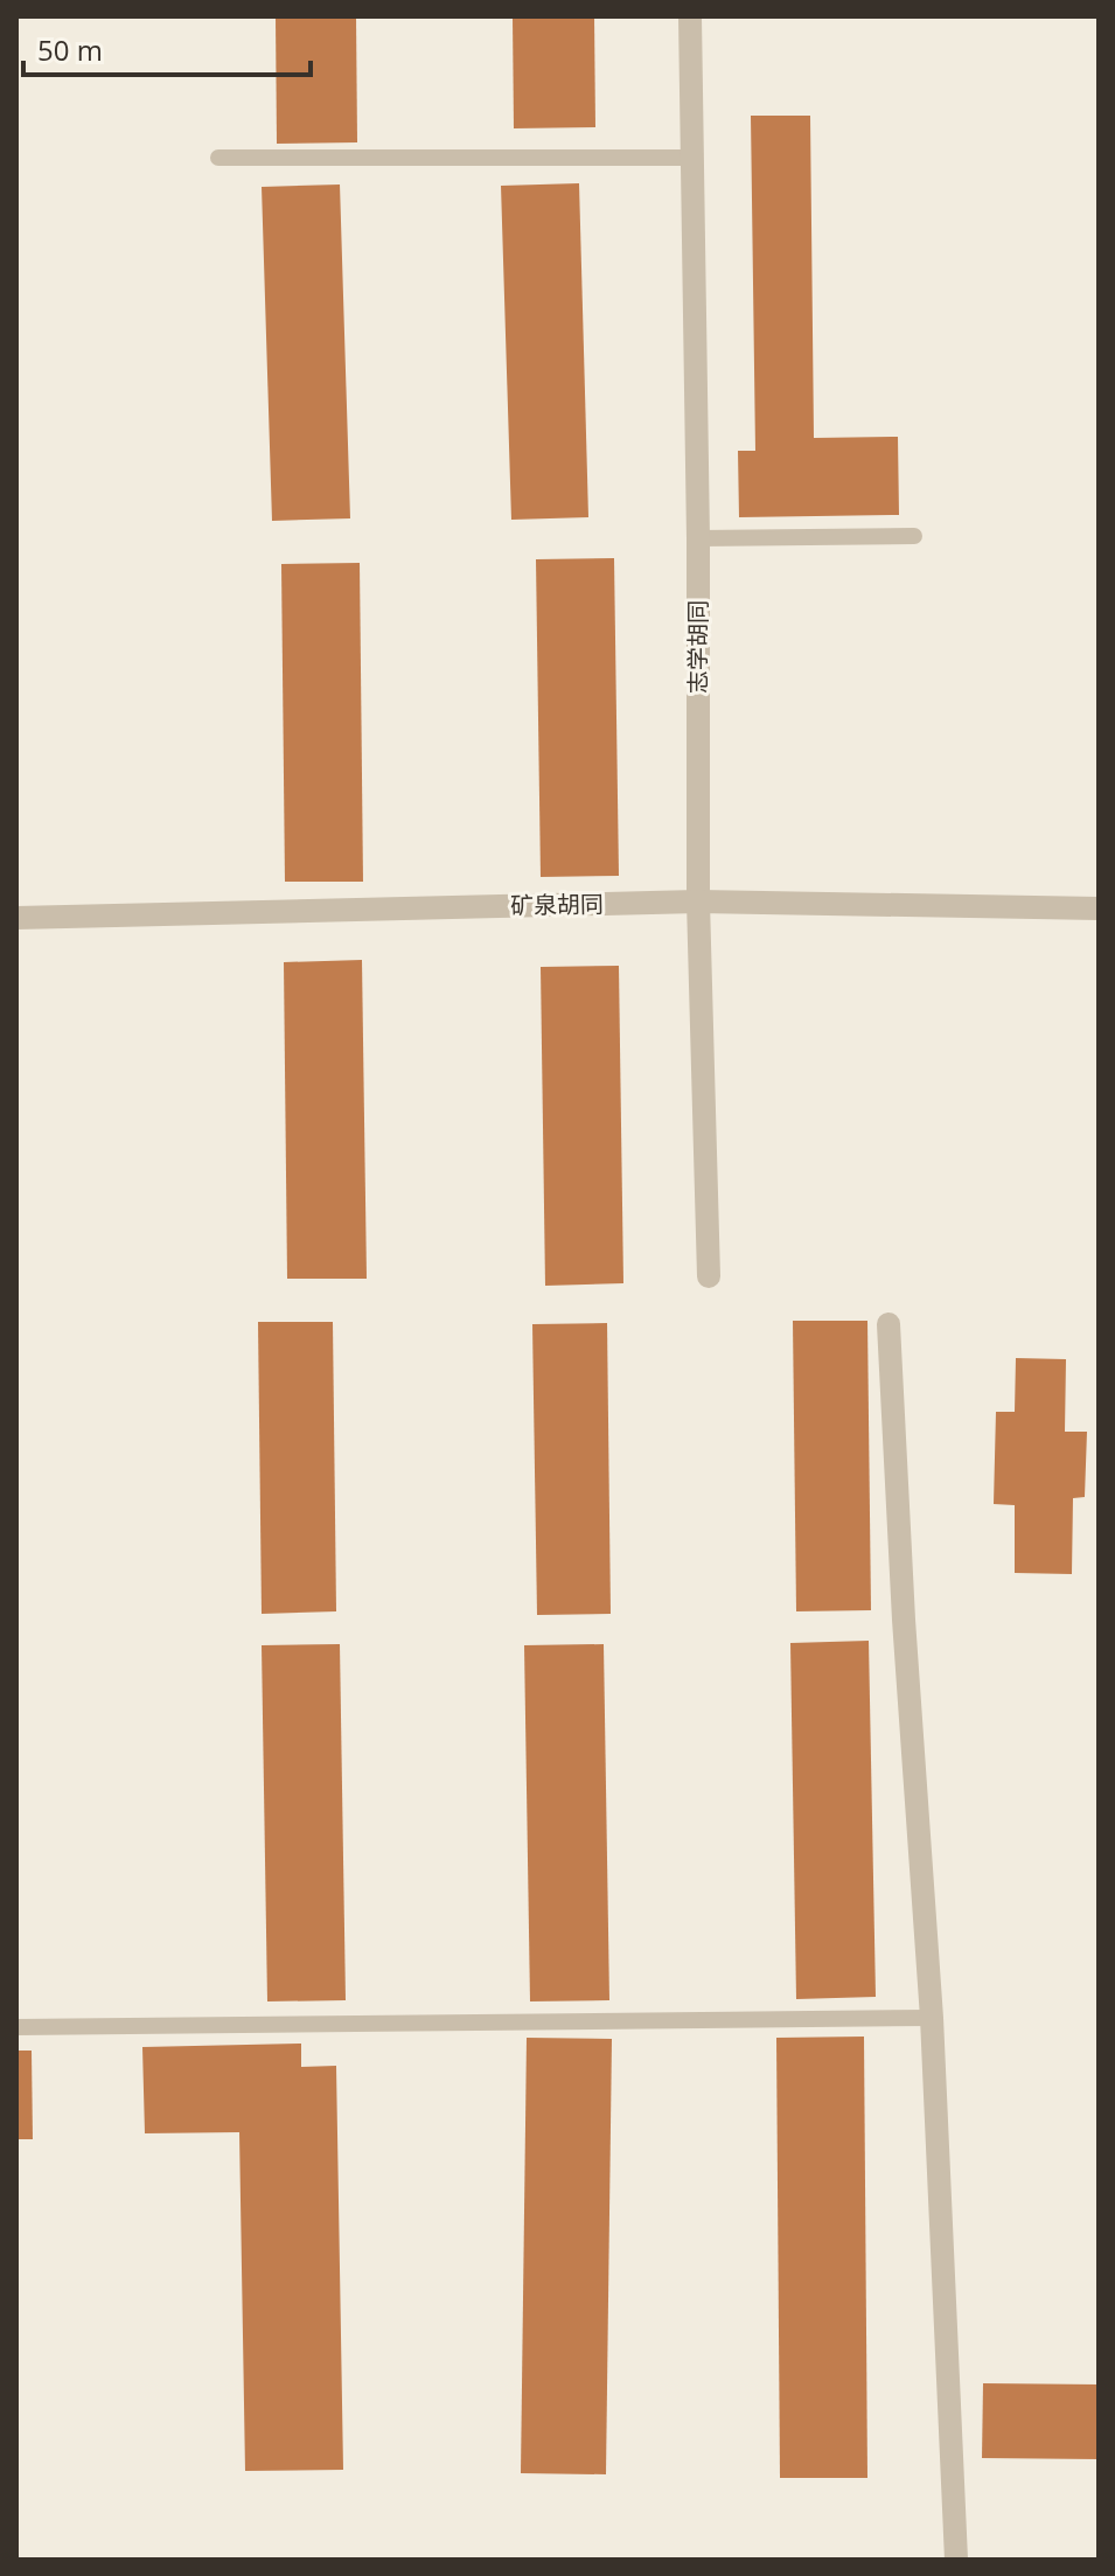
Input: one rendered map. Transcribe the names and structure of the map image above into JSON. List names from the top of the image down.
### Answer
{
  "streets": {
    "street": ["志学胡同", "矿泉胡同"]
  },
  "crossings": [
    ["志学胡同", "矿泉胡同"]
  ],
  "scale_bar": "50 m"
}
